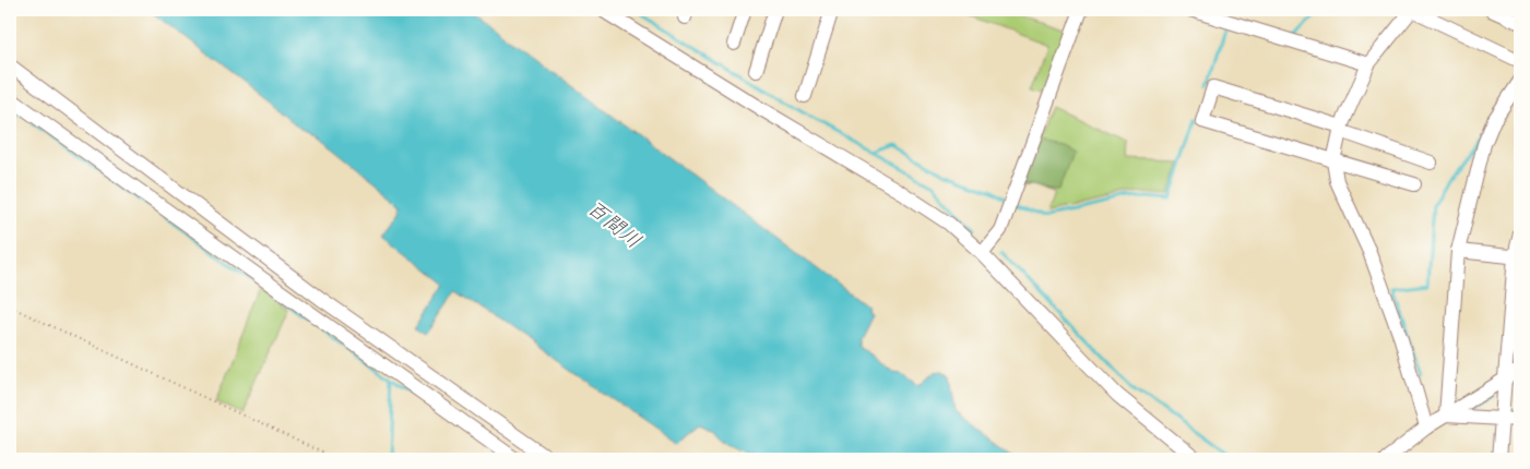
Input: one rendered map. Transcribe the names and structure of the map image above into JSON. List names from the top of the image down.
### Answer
{
  "water": ["百間川"]
}
